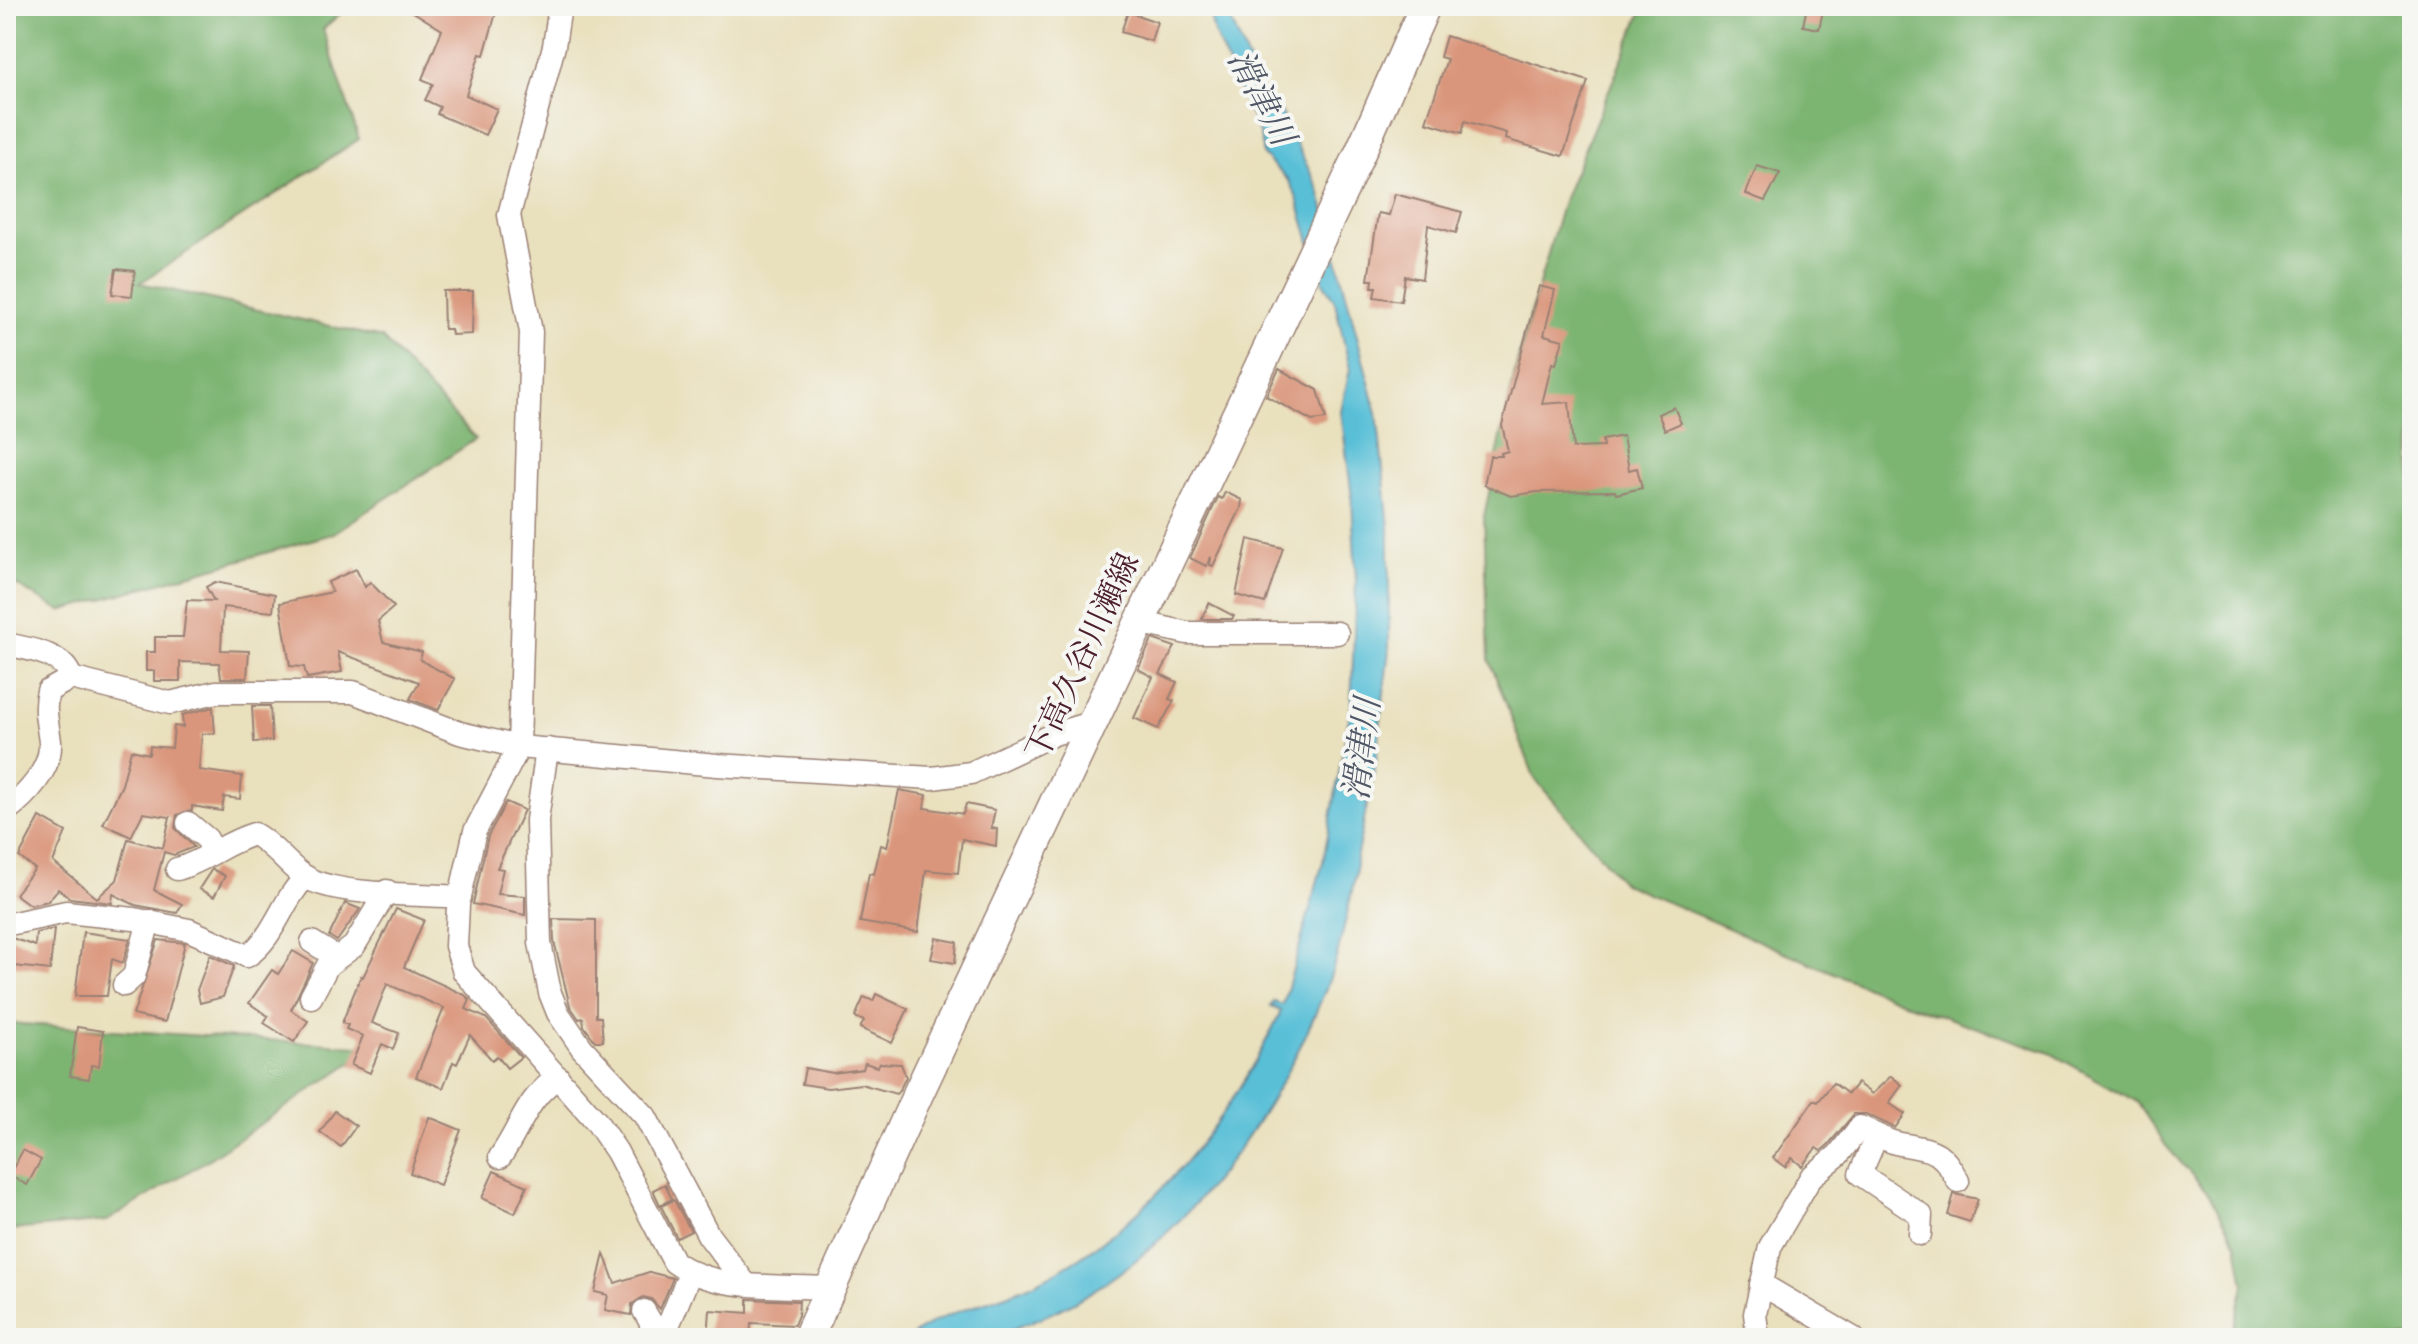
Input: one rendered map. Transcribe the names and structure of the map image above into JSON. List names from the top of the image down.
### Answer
{
  "streets": {
    "main road": ["下高久谷川瀬線"]
  },
  "water": ["滑津川"]
}
